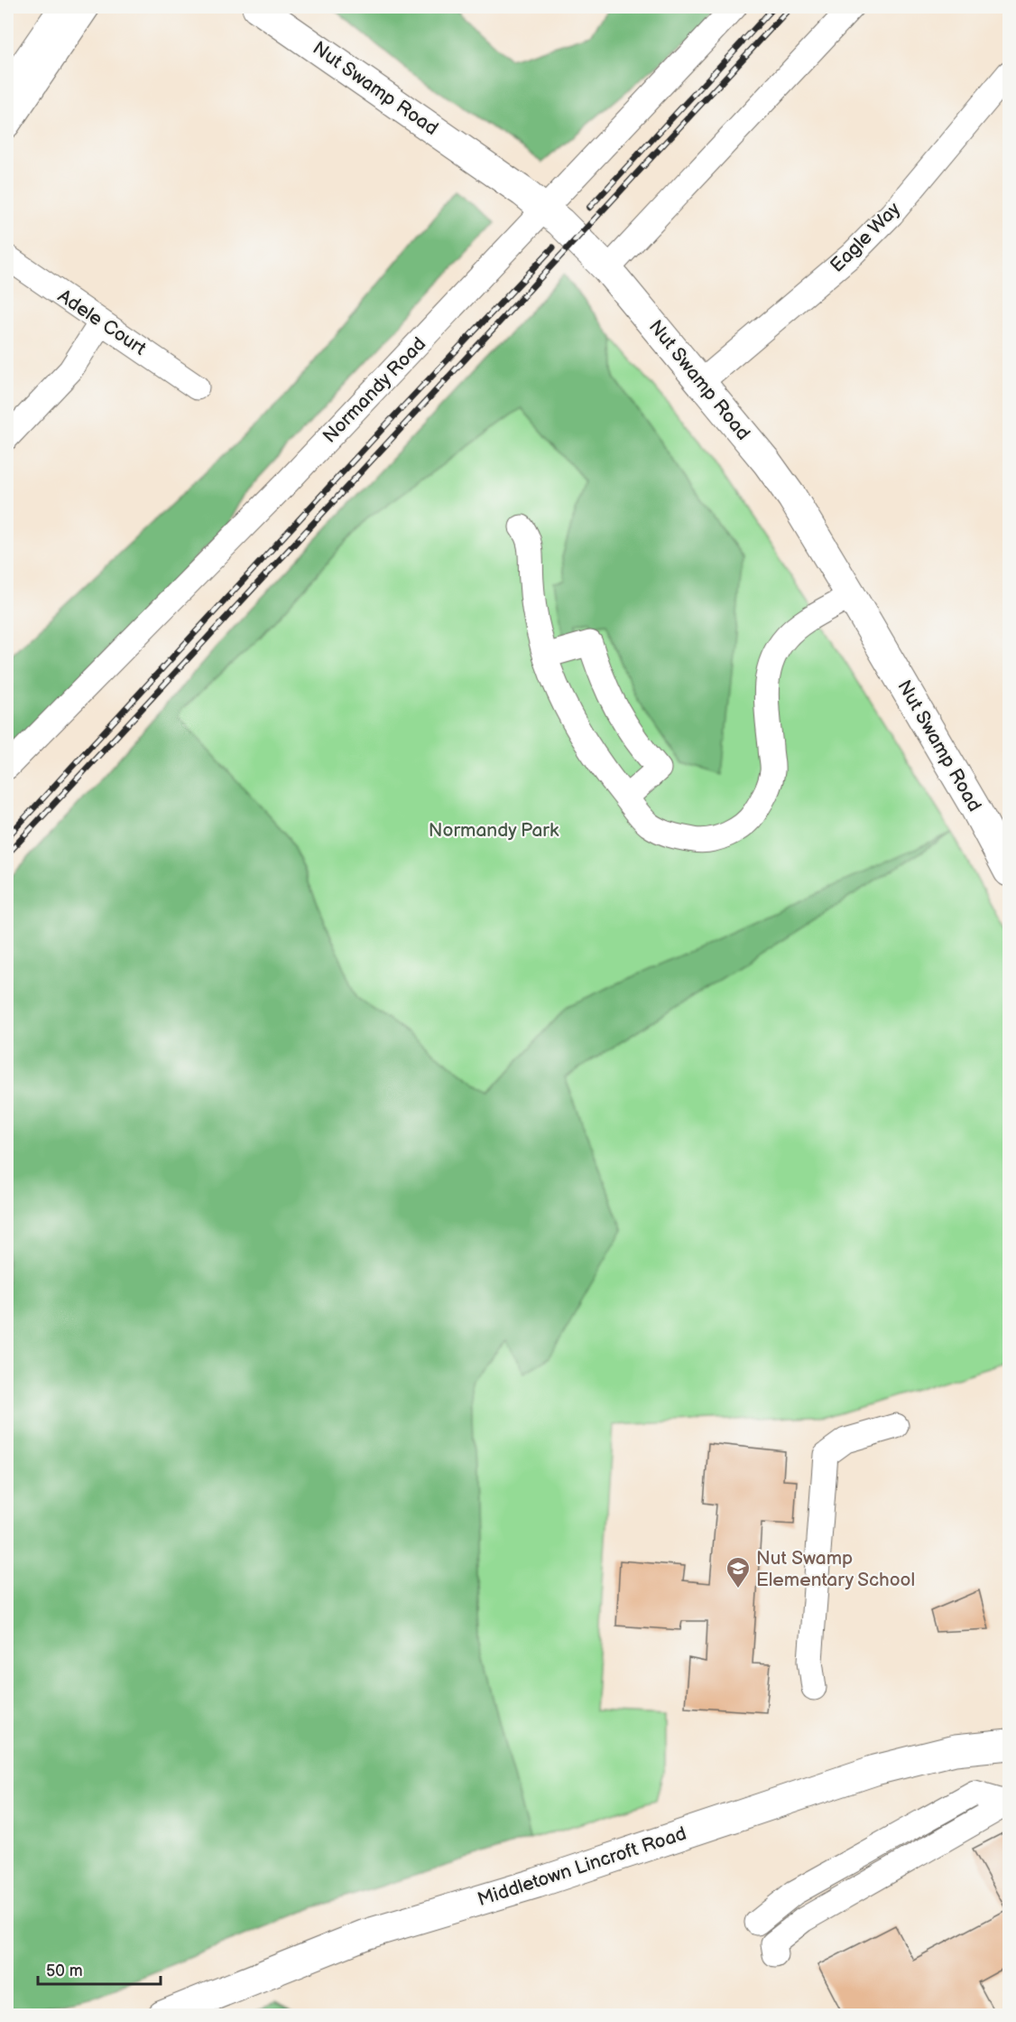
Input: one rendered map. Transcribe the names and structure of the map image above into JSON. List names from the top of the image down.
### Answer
{
  "streets": {
    "main road": ["Nut Swamp Road", "Middletown Lincroft Road"],
    "street": ["Eagle Way", "Adele Court", "Normandy Road"]
  },
  "crossings": [
    ["Nut Swamp Road", "Eagle Way"],
    ["Nut Swamp Road", "Normandy Road"]
  ],
  "parks": ["Normandy Park"],
  "places": {
    "school or university": ["Nut Swamp Elementary School"]
  },
  "scale_bar": "50 m"
}
